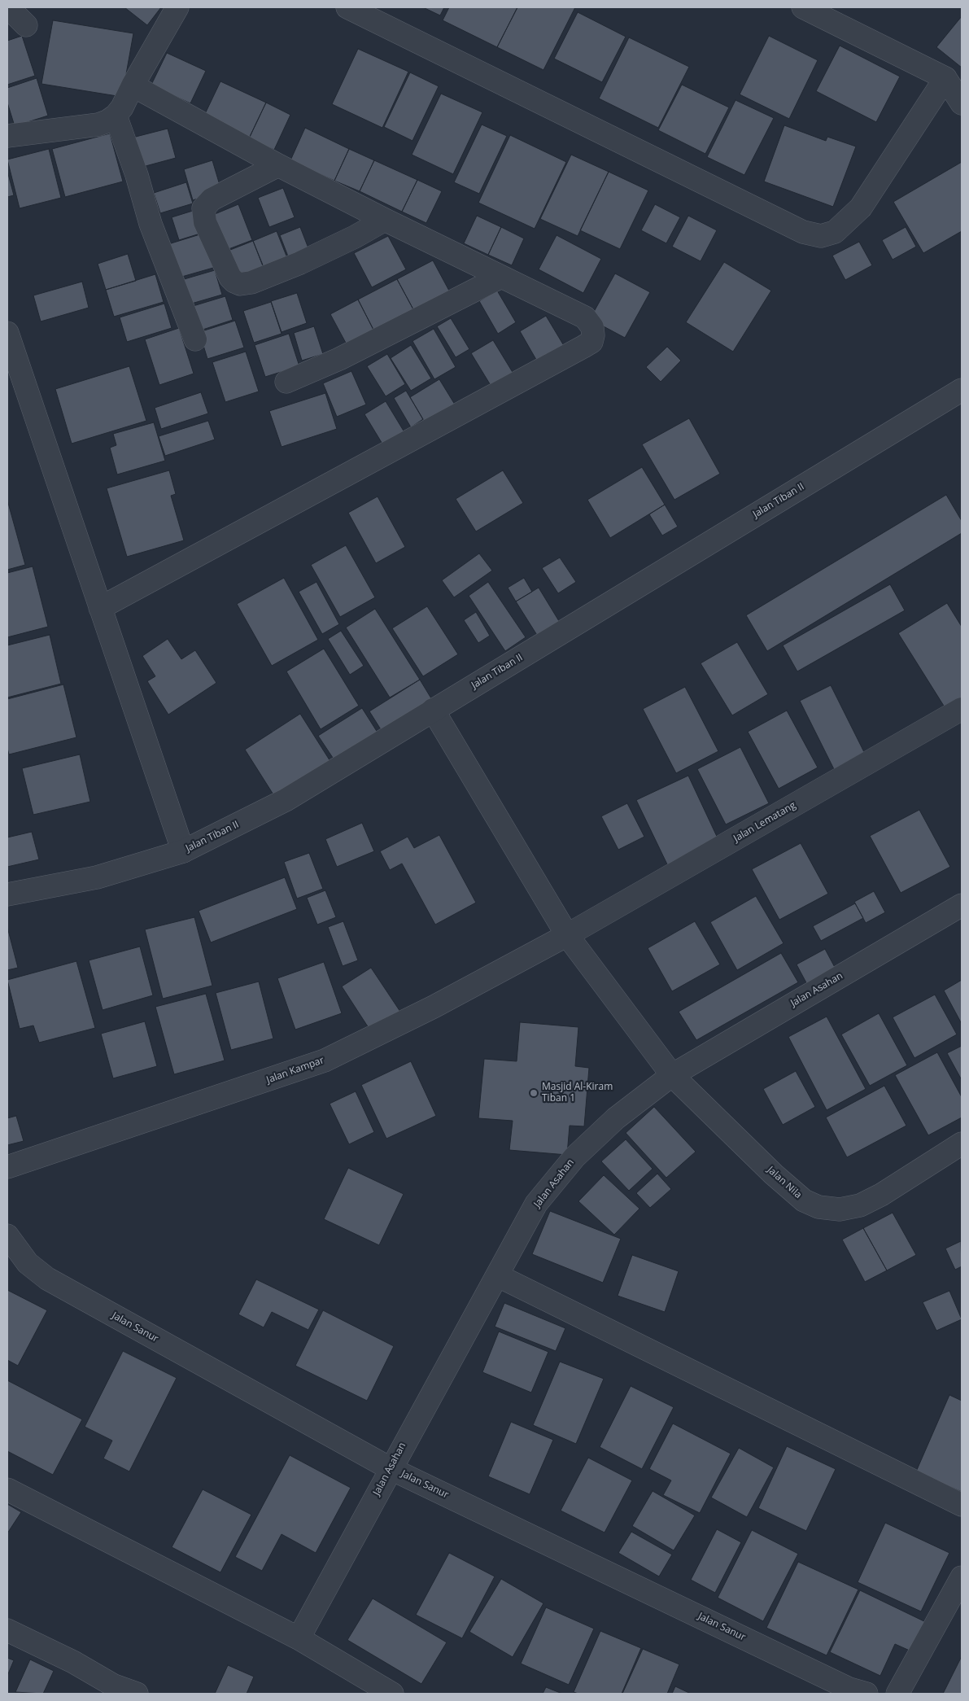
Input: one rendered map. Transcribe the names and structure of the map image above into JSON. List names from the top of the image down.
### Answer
{
  "streets": {
    "street": [
      "Jalan Tiban II",
      "Jalan Lematang",
      "Jalan Asahan",
      "Jalan Kampar",
      "Jalan Nila",
      "Jalan Sanur"
    ]
  },
  "crossings": [
    ["Jalan Tiban II", "Jalan Nila"],
    ["Jalan Lematang", "Jalan Kampar"],
    ["Jalan Lematang", "Jalan Nila"],
    ["Jalan Asahan", "Jalan Nila"],
    ["Jalan Asahan", "Jalan Sanur"],
    ["Jalan Kampar", "Jalan Nila"]
  ],
  "places": ["Masjid Al-Kiram Tiban 1"]
}
